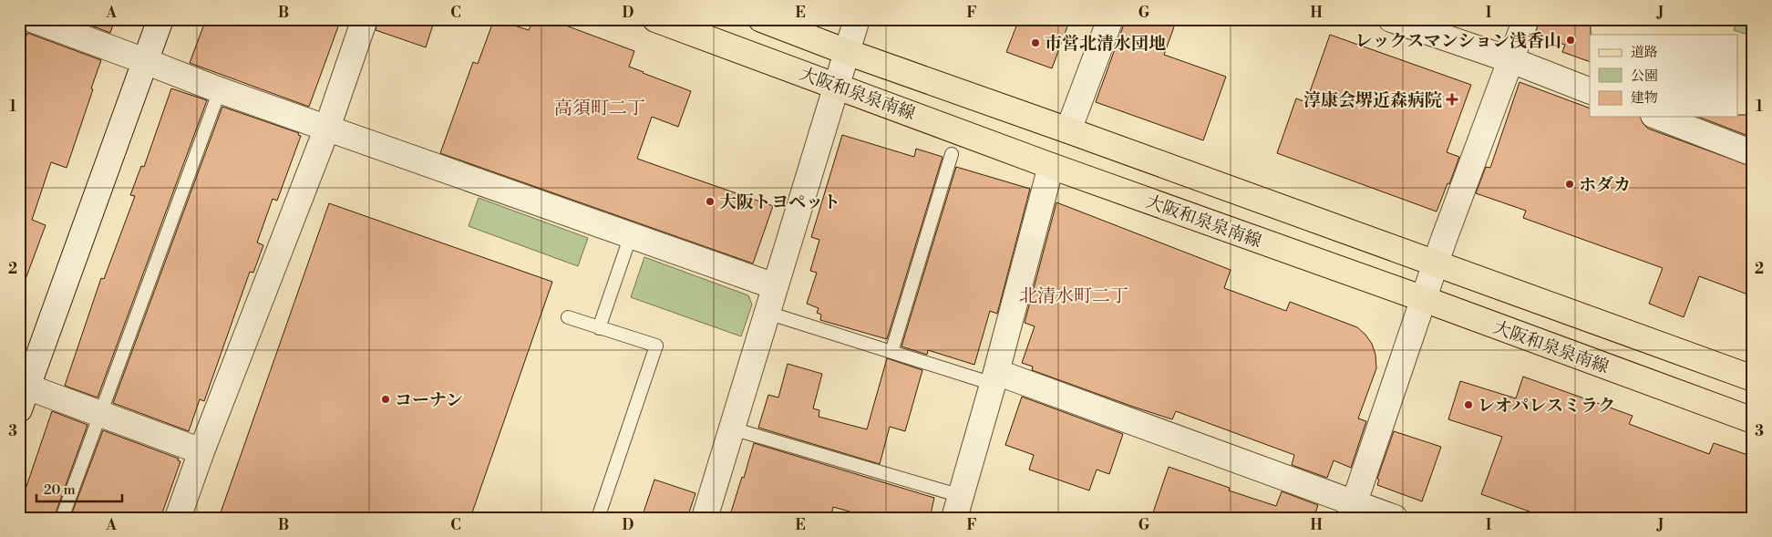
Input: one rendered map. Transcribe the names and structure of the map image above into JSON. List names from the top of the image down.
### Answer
{
  "streets": {
    "main road": ["大阪和泉泉南線"]
  },
  "districts": ["高須町二丁", "北清水町二丁"],
  "places": {
    "other": [
      "レックスマンション浅香山",
      "市営北清水団地",
      "ホダカ",
      "大阪トヨペット",
      "コーナン",
      "レオパレスミラク"
    ],
    "health": ["淳康会堺近森病院"]
  },
  "legend": ["道路", "公園", "建物"],
  "scale_bar": "20 m",
  "grid": {
    "columns": [
      "A",
      "B",
      "C",
      "D",
      "E",
      "F",
      "G",
      "H",
      "I",
      "J"
    ],
    "rows": ["1", "2", "3"]
  }
}
